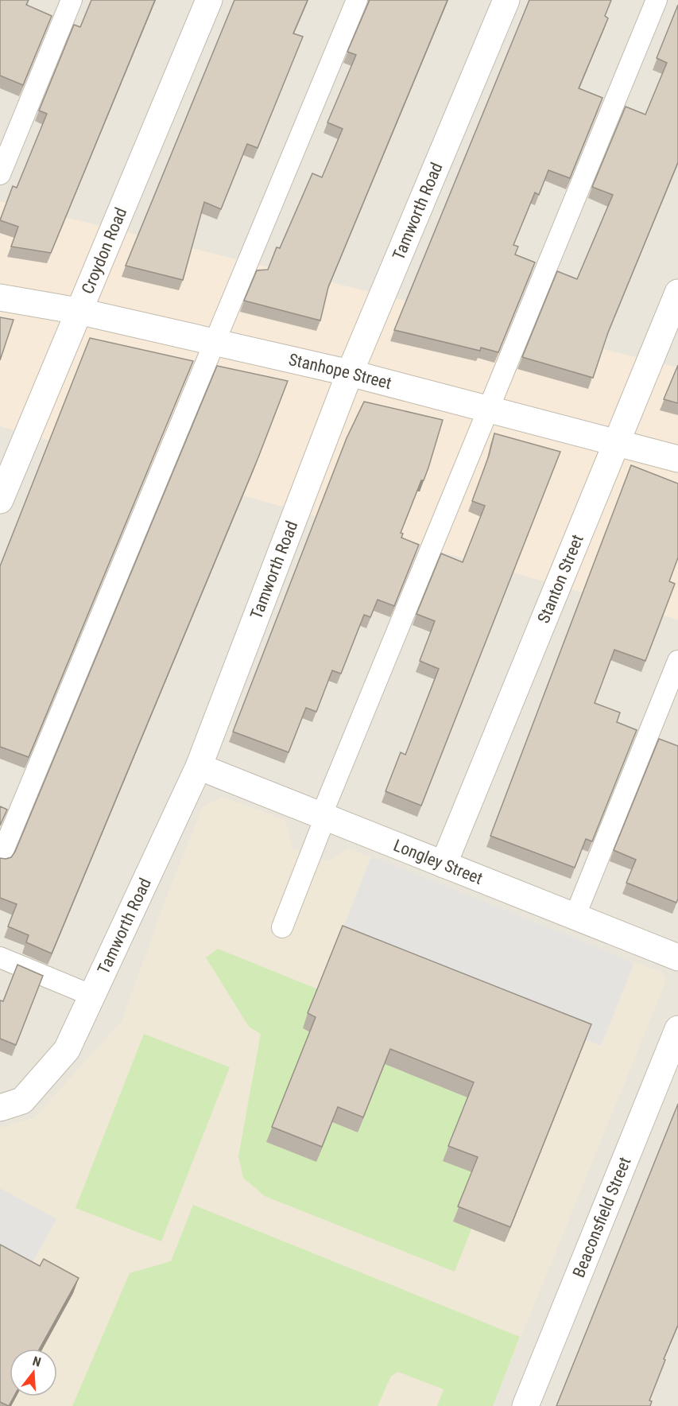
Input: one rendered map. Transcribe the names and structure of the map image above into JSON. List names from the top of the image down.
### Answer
{
  "streets": {
    "street": [
      "Tamworth Road",
      "Croydon Road",
      "Stanhope Street",
      "Stanton Street",
      "Longley Street",
      "Beaconsfield Street"
    ]
  },
  "crossings": [
    ["Tamworth Road", "Stanhope Street"],
    ["Tamworth Road", "Longley Street"],
    ["Croydon Road", "Stanhope Street"],
    ["Stanhope Street", "Stanton Street"],
    ["Stanton Street", "Longley Street"]
  ],
  "north": "top"
}
